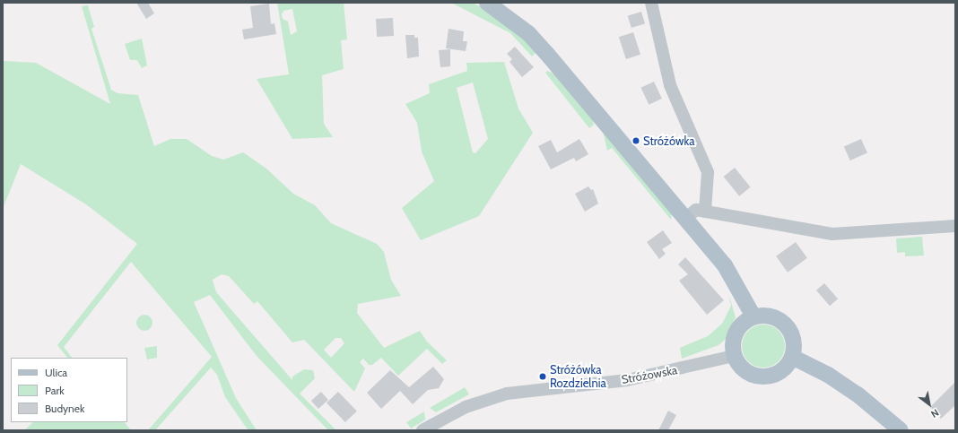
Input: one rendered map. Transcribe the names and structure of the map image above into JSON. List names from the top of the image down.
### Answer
{
  "streets": {
    "street": ["Stróżowska"]
  },
  "places": ["Stróżówka", "Stróżówka Rozdzielnia"],
  "legend": ["Ulica", "Park", "Budynek"],
  "north": "bottom right"
}
